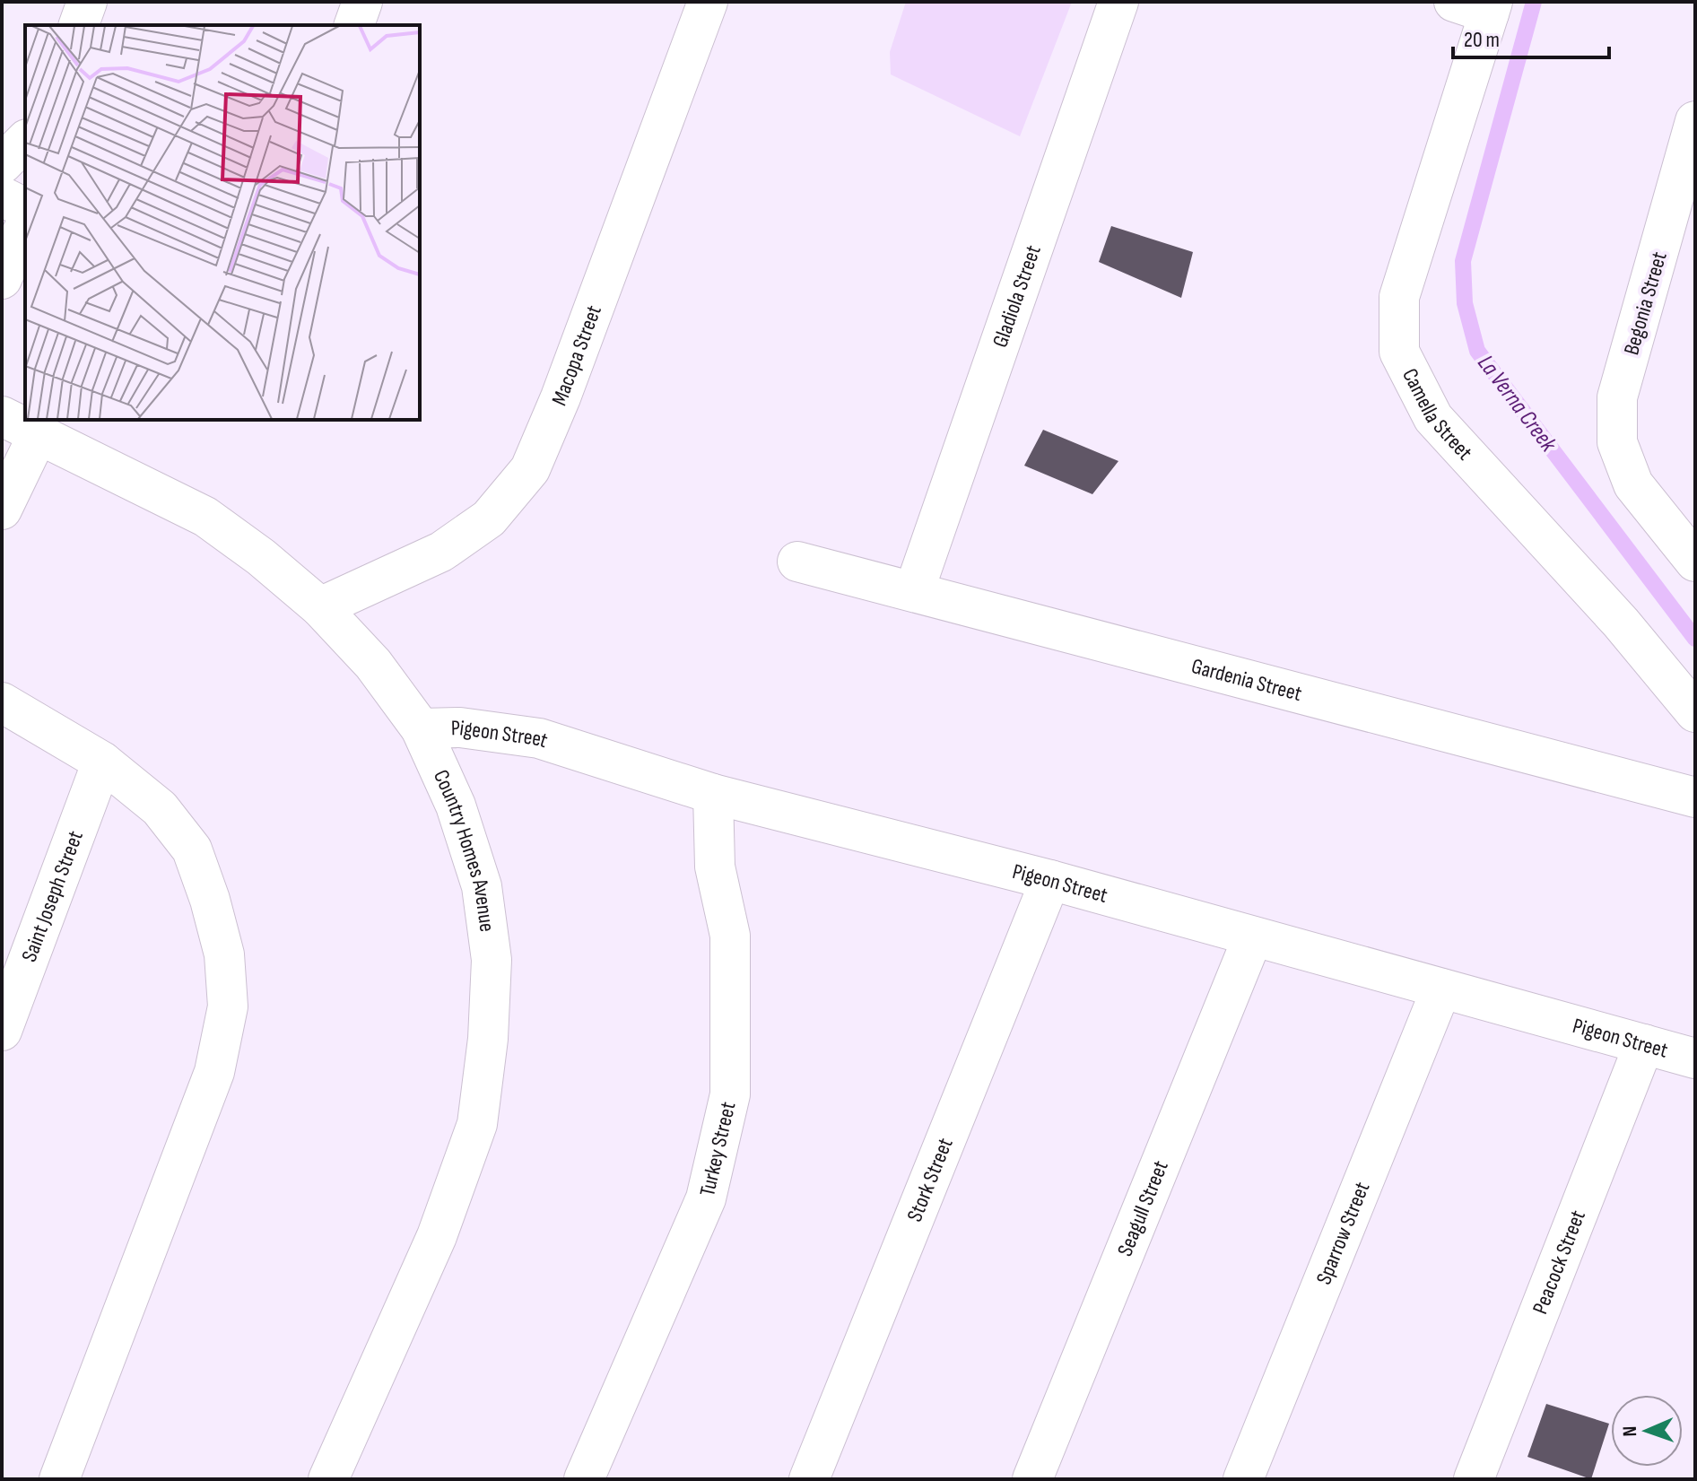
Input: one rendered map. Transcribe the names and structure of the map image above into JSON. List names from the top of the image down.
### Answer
{
  "streets": {
    "street": [
      "Gladiola Street",
      "Begonia Street",
      "Macopa Street",
      "Camella Street",
      "Gardenia Street",
      "Pigeon Street",
      "Country Homes Avenue",
      "Saint Joseph Street",
      "Turkey Street",
      "Stork Street",
      "Seagull Street",
      "Sparrow Street",
      "Peacock Street"
    ]
  },
  "crossings": [
    ["Gladiola Street", "Gardenia Street"],
    ["Macopa Street", "Country Homes Avenue"],
    ["Pigeon Street", "Country Homes Avenue"],
    ["Pigeon Street", "Turkey Street"],
    ["Pigeon Street", "Stork Street"],
    ["Pigeon Street", "Seagull Street"],
    ["Pigeon Street", "Sparrow Street"],
    ["Pigeon Street", "Peacock Street"]
  ],
  "water": ["La Verna Creek"],
  "scale_bar": "20 m",
  "north": "left"
}
